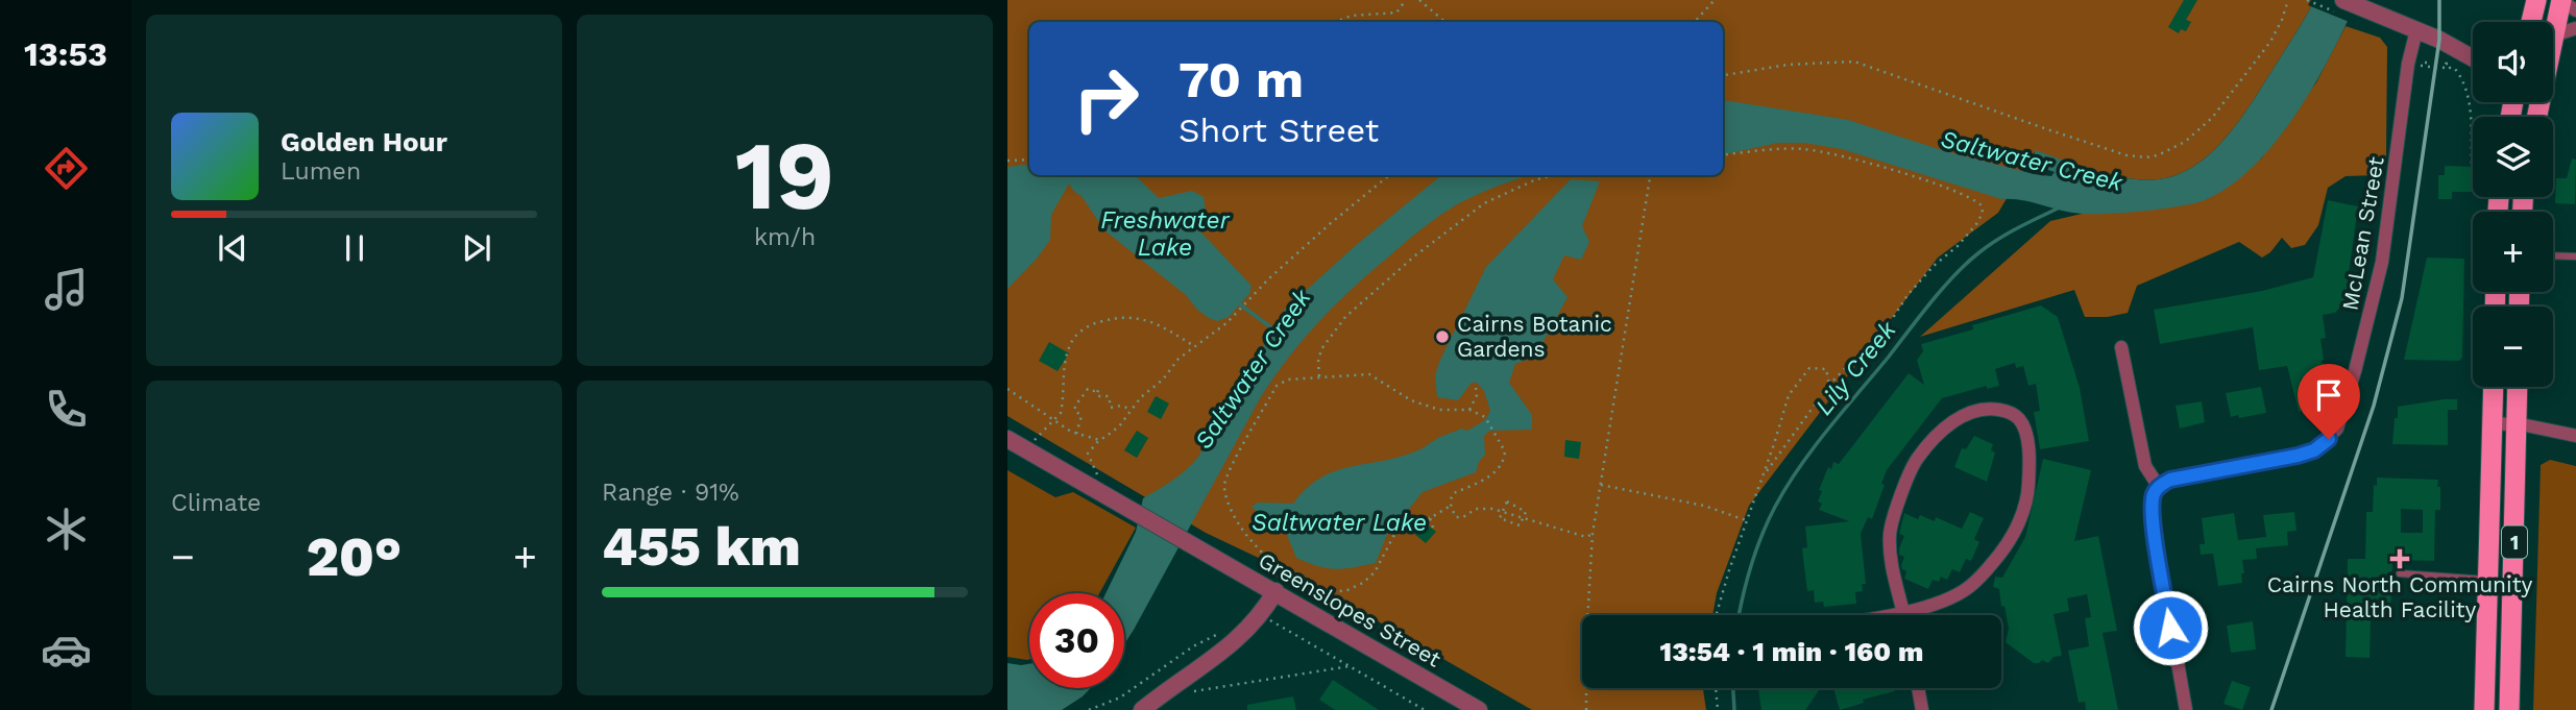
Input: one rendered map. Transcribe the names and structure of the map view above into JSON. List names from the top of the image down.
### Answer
{
  "streets": {
    "highway": ["1"],
    "street": ["McLean Street", "Greenslopes Street"]
  },
  "water": [
    "Saltwater Creek",
    "Freshwater Lake",
    "Lily Creek",
    "Saltwater Lake"
  ],
  "places": {
    "other": ["Cairns Botanic Gardens"],
    "health": ["Cairns North Community Health Facility"]
  },
  "page": {
    "tabs": "13:53",
    "tile": [
      ["19", "km/h"],
      "Climate",
      ["Range · 91%", "455 km"]
    ],
    "map_buttons": ["+", "−"],
    "turn": ["70 m", "Short Street"],
    "song": ["Golden Hour", "Lumen"],
    "heat": ["−", "20°", "+"],
    "limit": "30",
    "trip": "13:54 · 1 min · 160 m"
  }
}
